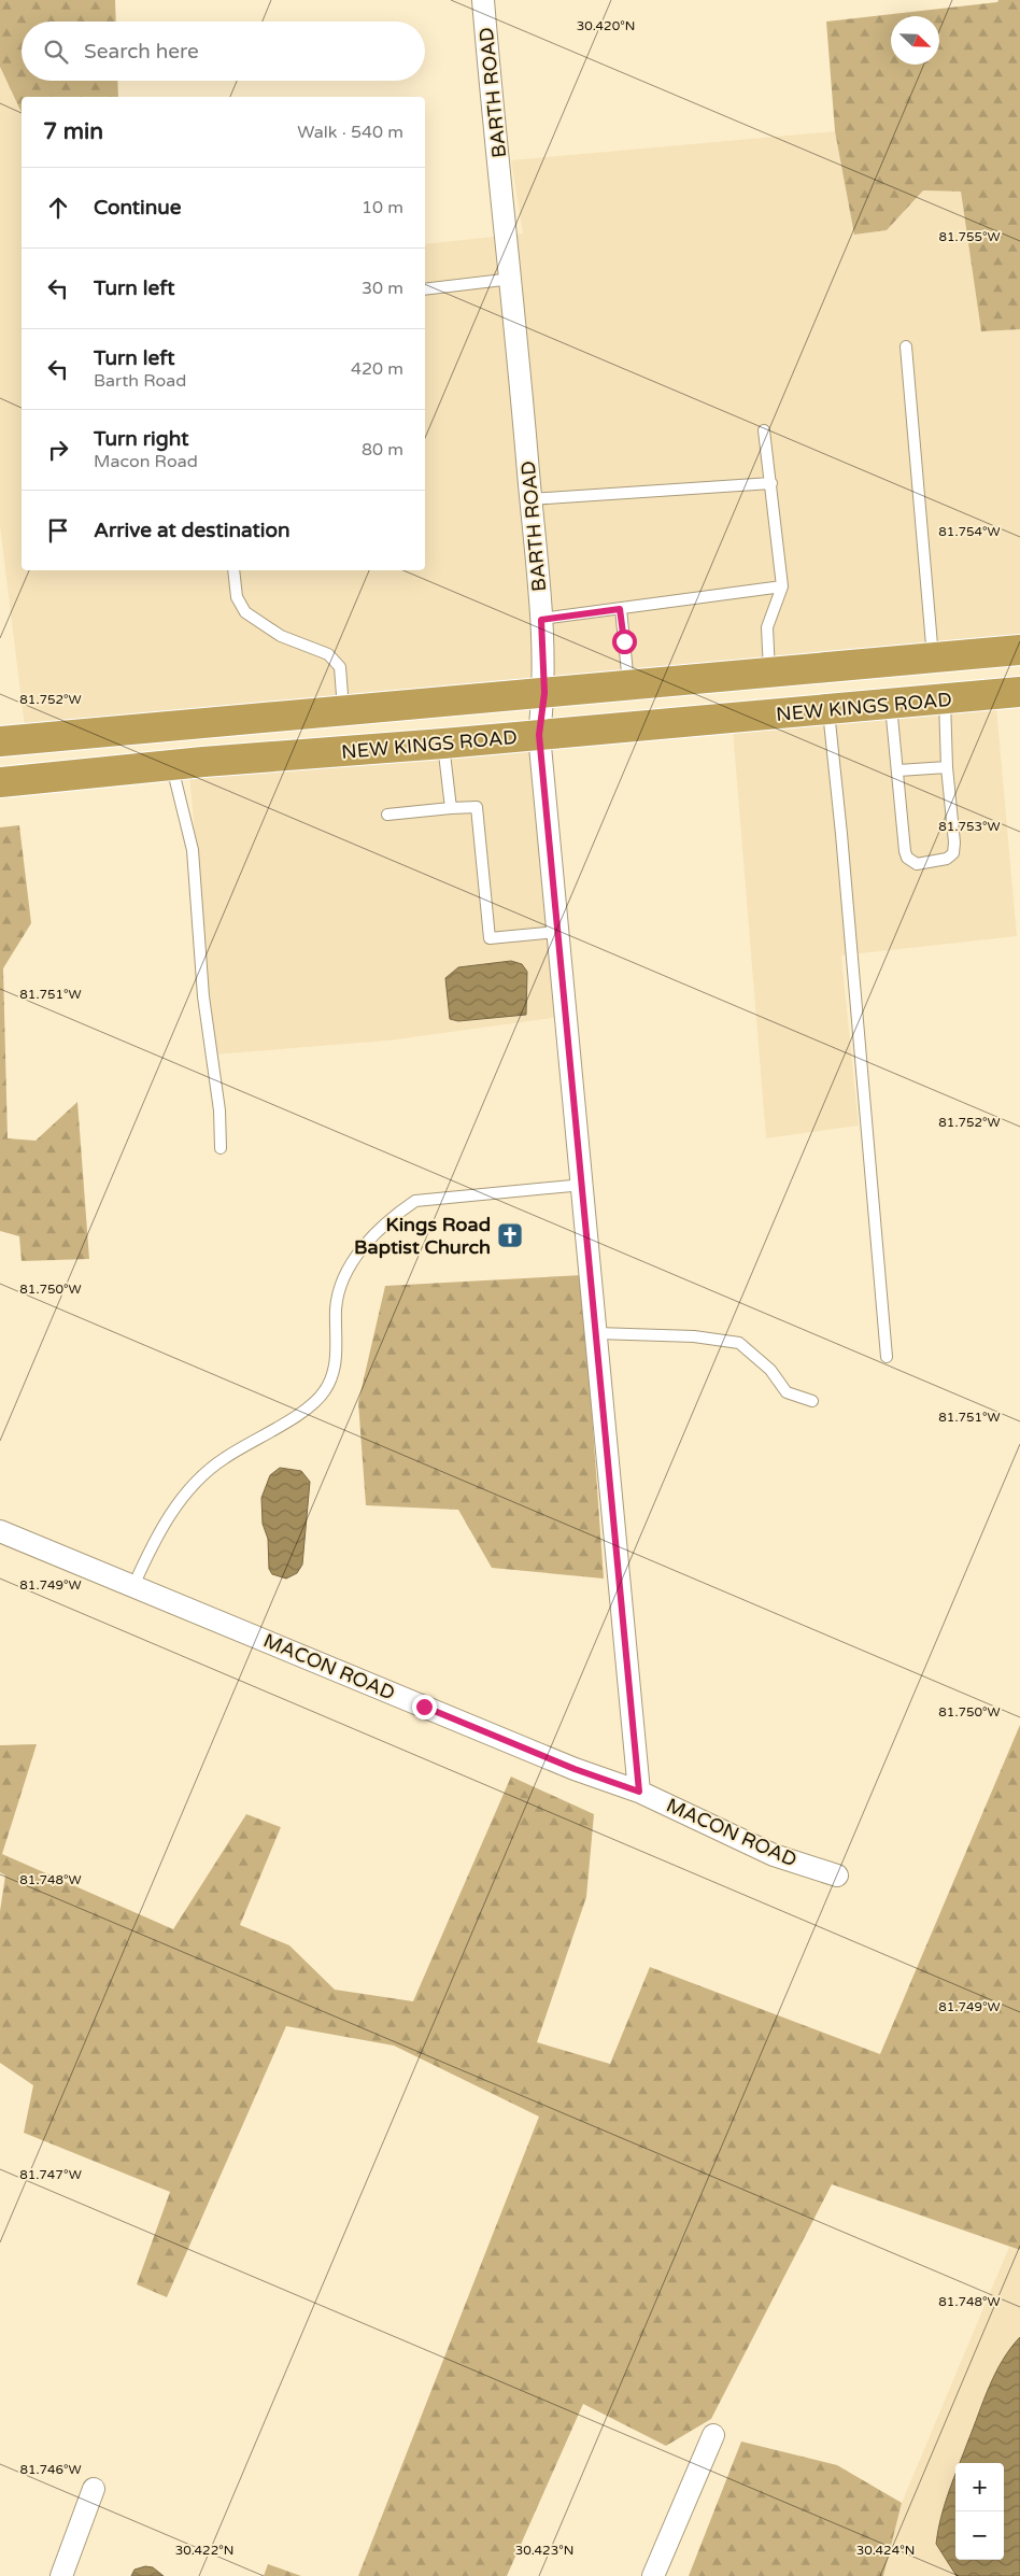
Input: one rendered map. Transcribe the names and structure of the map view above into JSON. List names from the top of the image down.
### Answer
{
  "streets": {
    "highway": ["NEW KINGS ROAD"],
    "street": ["BARTH ROAD", "MACON ROAD"]
  },
  "crossings": [
    ["BARTH ROAD", "NEW KINGS ROAD"],
    ["BARTH ROAD", "MACON ROAD"]
  ],
  "places": {
    "church": ["Kings Road Baptist Church"]
  },
  "north": "bottom right",
  "page": {
    "search": "Search here",
    "heading": ["7 min", "Walk · 540 m"],
    "list": [
      ["Continue", "10 m"],
      ["Turn left", "30 m"],
      ["Turn left", "Barth Road", "420 m"],
      ["Turn right", "Macon Road", "80 m"],
      "Arrive at destination"
    ],
    "map_buttons": ["+", "−"]
  },
  "coordinates": [
    "30.420°N",
    "81.755°W",
    "81.754°W",
    "81.752°W",
    "81.753°W",
    "81.751°W",
    "81.750°W",
    "81.749°W",
    "81.748°W",
    "81.747°W",
    "81.746°W",
    "30.422°N",
    "30.423°N",
    "30.424°N"
  ]
}
